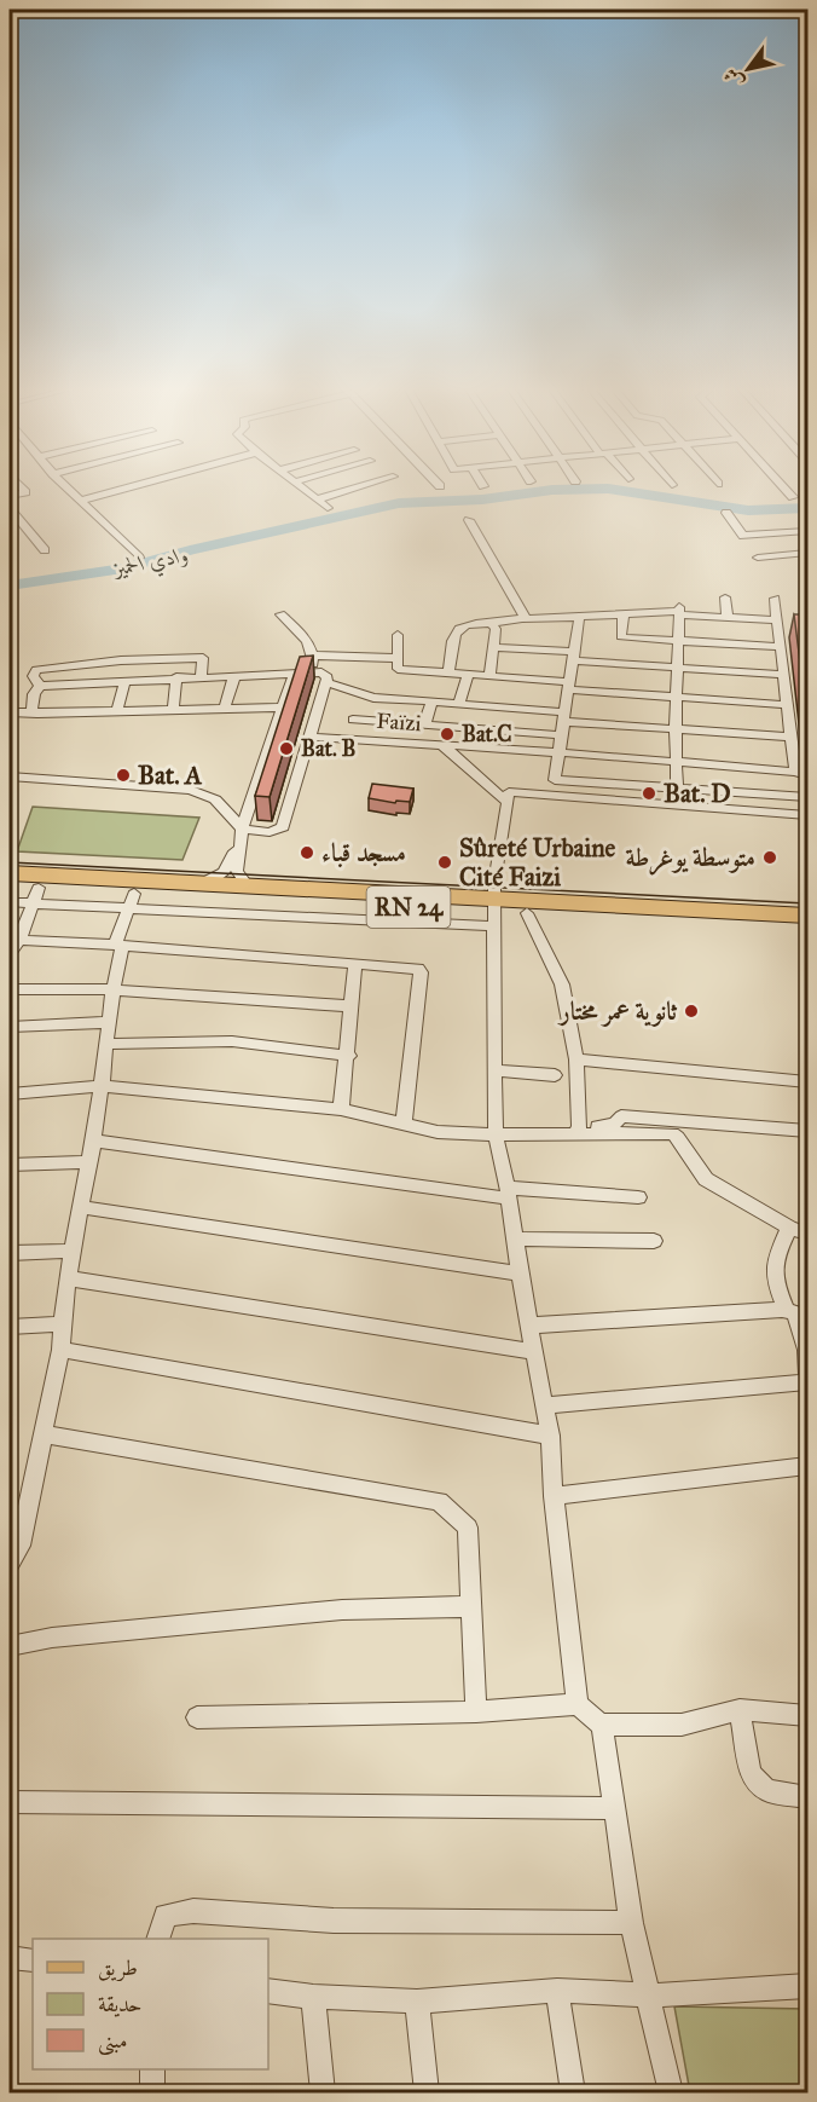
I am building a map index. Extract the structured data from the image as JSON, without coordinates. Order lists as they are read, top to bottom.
{
  "streets": {
    "main road": ["RN 24"],
    "street": ["Faïzi"]
  },
  "water": ["وادي الحميز"],
  "places": [
    "Bat.C",
    "Bat. B",
    "Bat. A",
    "Bat. D",
    "مسجد قباء",
    "متوسطة يوغرطة",
    "Sûreté Urbaine Cité Faizi",
    "ثانوية عمر مختار"
  ],
  "legend": ["طريق", "حديقة", "مبنى"],
  "north": "bottom left"
}
